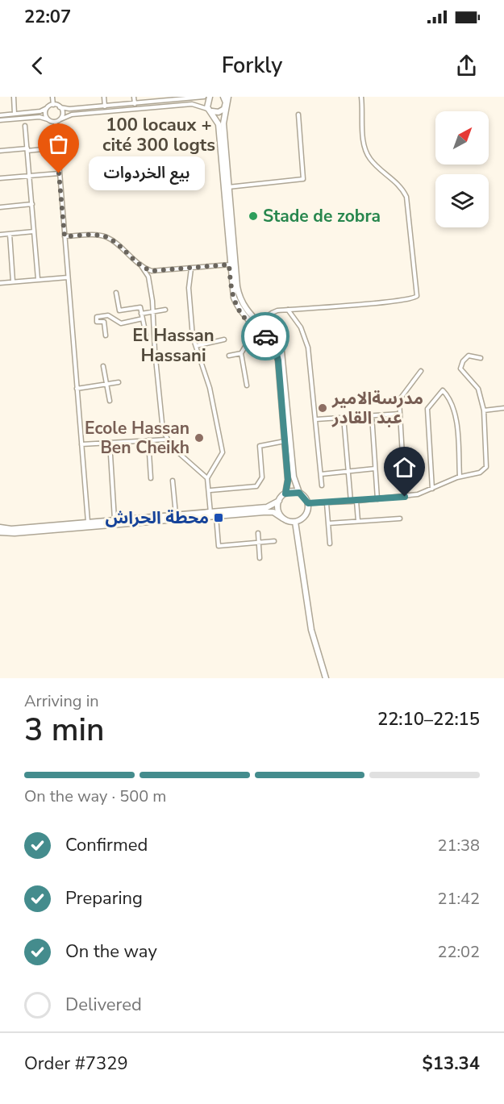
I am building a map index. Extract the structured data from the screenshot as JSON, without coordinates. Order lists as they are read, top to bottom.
{
  "districts": ["100 locaux + cité 300 logts", "El Hassan Hassani"],
  "places": {
    "other": [
      "بيع الخردوات",
      "Stade de zobra",
      "مدرسةالامير عبد القادر",
      "Ecole Hassan Ben Cheikh"
    ],
    "transit": ["محطة الحراش"]
  },
  "north": "top right",
  "page": {
    "status": "22:07",
    "header": "Forkly",
    "bubble": "بيع الخردوات",
    "heading": ["3 min", "Arriving in", "22:10–22:15"],
    "panel": ["Order #7329", "$13.34"],
    "bar": "On the way · 500 m",
    "list": [
      ["Confirmed", "21:38"],
      ["Preparing", "21:42"],
      ["On the way", "22:02"],
      "Delivered"
    ]
  }
}
